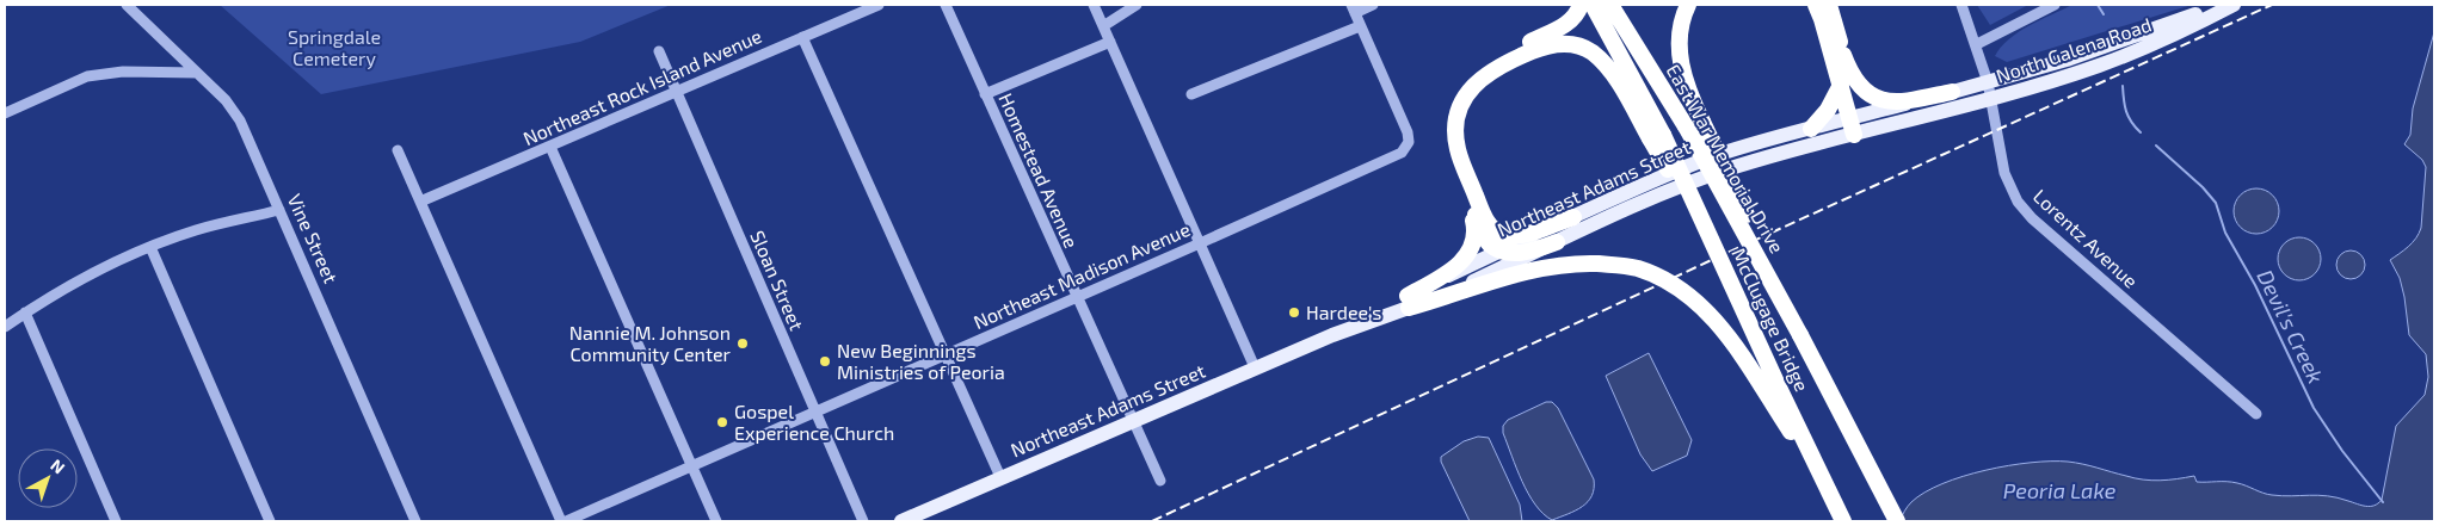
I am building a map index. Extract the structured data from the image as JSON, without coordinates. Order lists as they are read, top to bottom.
{
  "streets": {
    "highway": ["East War Memorial Drive", "McClugage Bridge"],
    "main road": ["North Galena Road", "Northeast Adams Street"],
    "street": [
      "Northeast Rock Island Avenue",
      "Homestead Avenue",
      "Vine Street",
      "Lorentz Avenue",
      "Northeast Madison Avenue",
      "Sloan Street"
    ]
  },
  "crossings": [
    ["North Galena Road", "Northeast Adams Street"],
    ["North Galena Road", "Lorentz Avenue"],
    ["Northeast Rock Island Avenue", "Sloan Street"],
    ["East War Memorial Drive", "McClugage Bridge"],
    ["Homestead Avenue", "Northeast Adams Street"],
    ["Homestead Avenue", "Northeast Madison Avenue"],
    ["Northeast Adams Street", "Lorentz Avenue"],
    ["Northeast Madison Avenue", "Sloan Street"]
  ],
  "water": ["Devil's Creek", "Peoria Lake"],
  "parks": ["Springdale Cemetery"],
  "places": [
    "Hardee's",
    "Nannie M. Johnson Community Center",
    "New Beginnings Ministries of Peoria",
    "Gospel Experience Church"
  ],
  "north": "top right"
}
